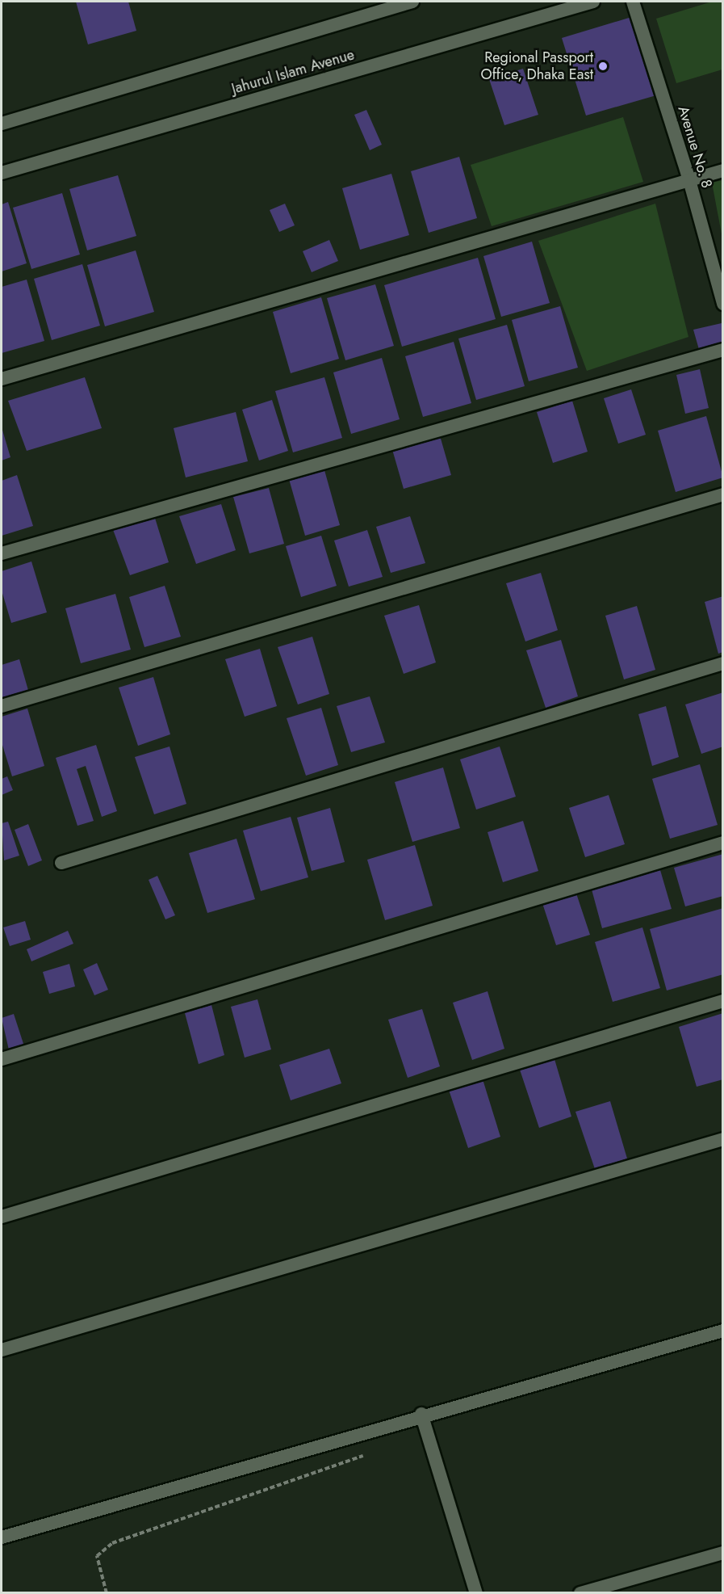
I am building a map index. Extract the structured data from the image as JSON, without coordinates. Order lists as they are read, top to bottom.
{
  "streets": {
    "street": ["Jahurul Islam Avenue", "Avenue No. 8"]
  },
  "places": ["Regional Passport Office, Dhaka East"]
}
